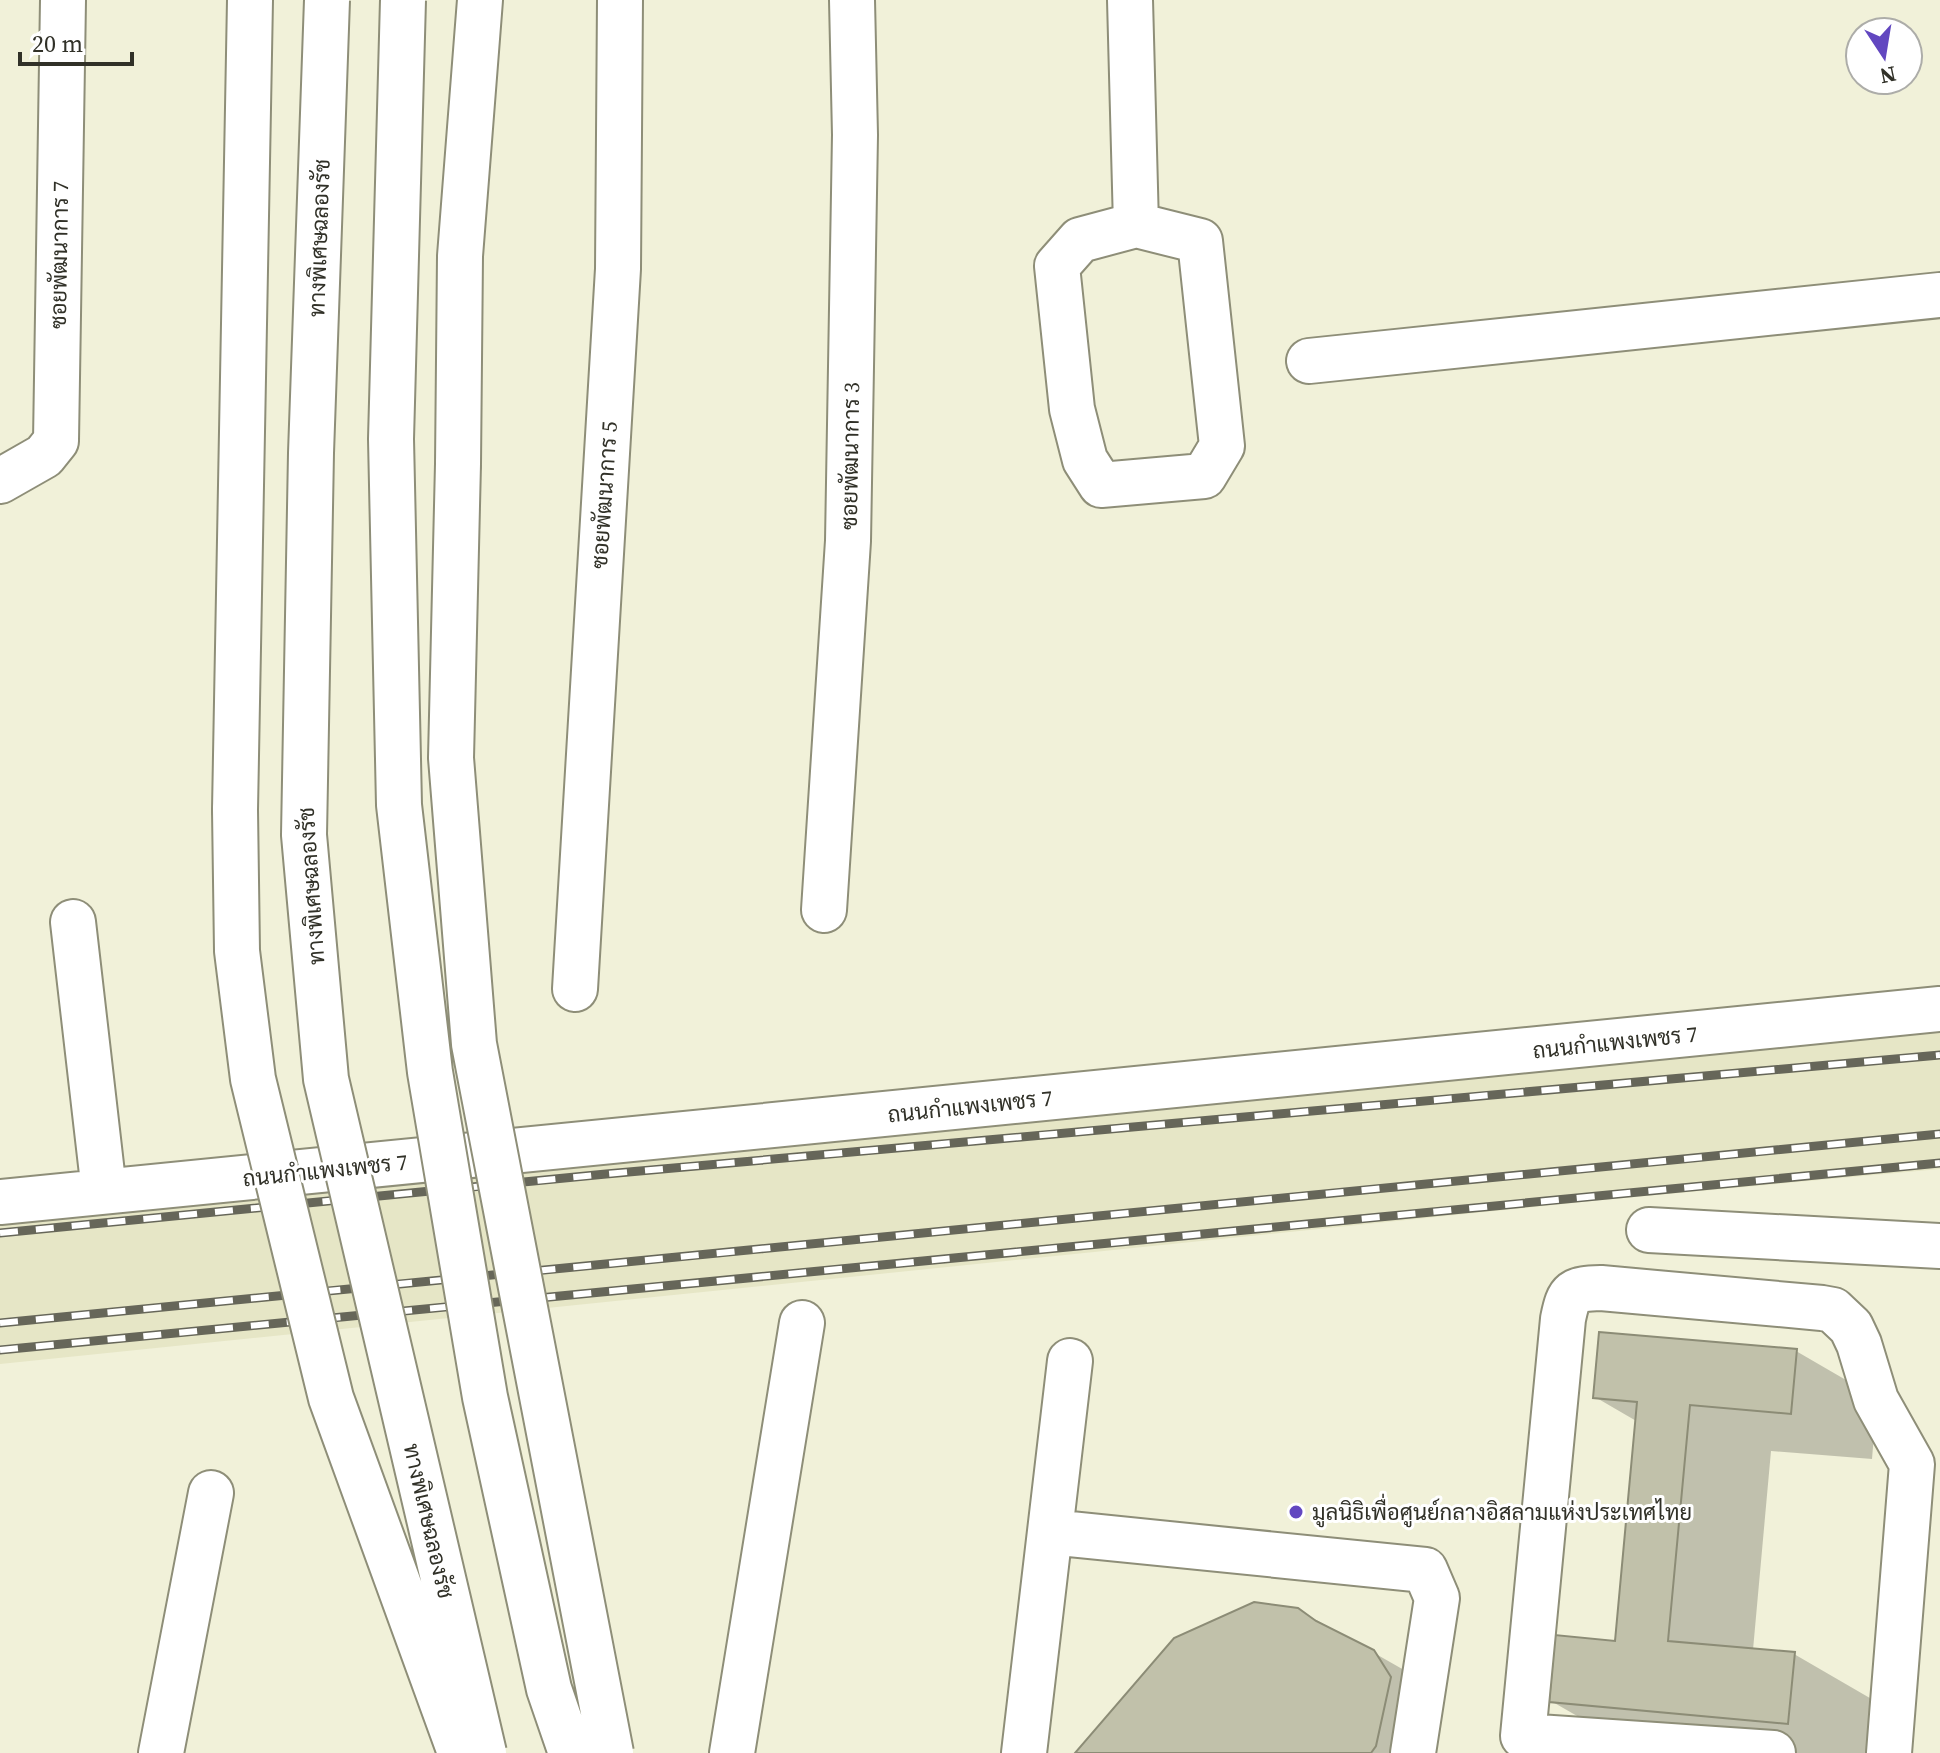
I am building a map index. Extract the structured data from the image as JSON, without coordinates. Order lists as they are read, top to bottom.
{
  "streets": {
    "main road": [
      "ทางพิเศษฉลองรัช",
      "ซอยพัฒนาการ 7",
      "ซอยพัฒนาการ 3",
      "ซอยพัฒนาการ 5",
      "ถนนกำแพงเพชร 7"
    ]
  },
  "places": ["มูลนิธิเพื่อศูนย์กลางอิสลามแห่งประเทศไทย"],
  "scale_bar": "20 m",
  "north": "bottom"
}
